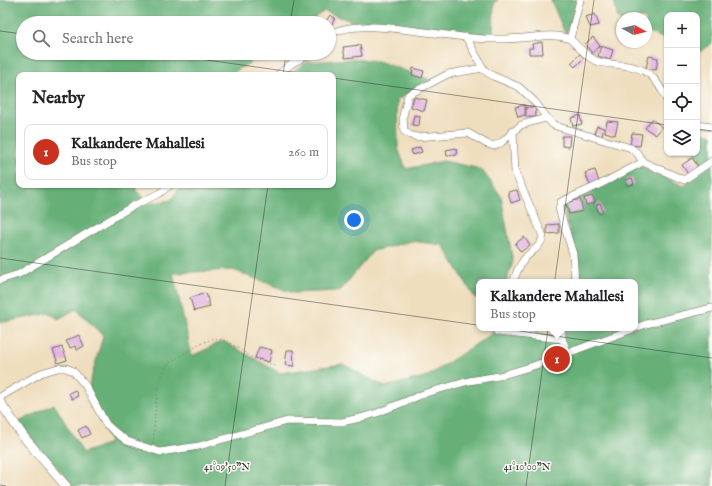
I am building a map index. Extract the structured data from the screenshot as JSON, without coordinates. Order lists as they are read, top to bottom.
{
  "north": "right",
  "page": {
    "map_buttons": ["+", "−"],
    "search": "Search here",
    "heading": "Nearby",
    "list": [
      {
        "mark": "1",
        "name": "Kalkandere Mahallesi",
        "note": "Bus stop",
        "value": "260 m"
      }
    ],
    "popup": ["Kalkandere Mahallesi", "Bus stop"],
    "pins": "1"
  },
  "coordinates": ["41°09'50\"N", "41°10'00\"N"]
}
